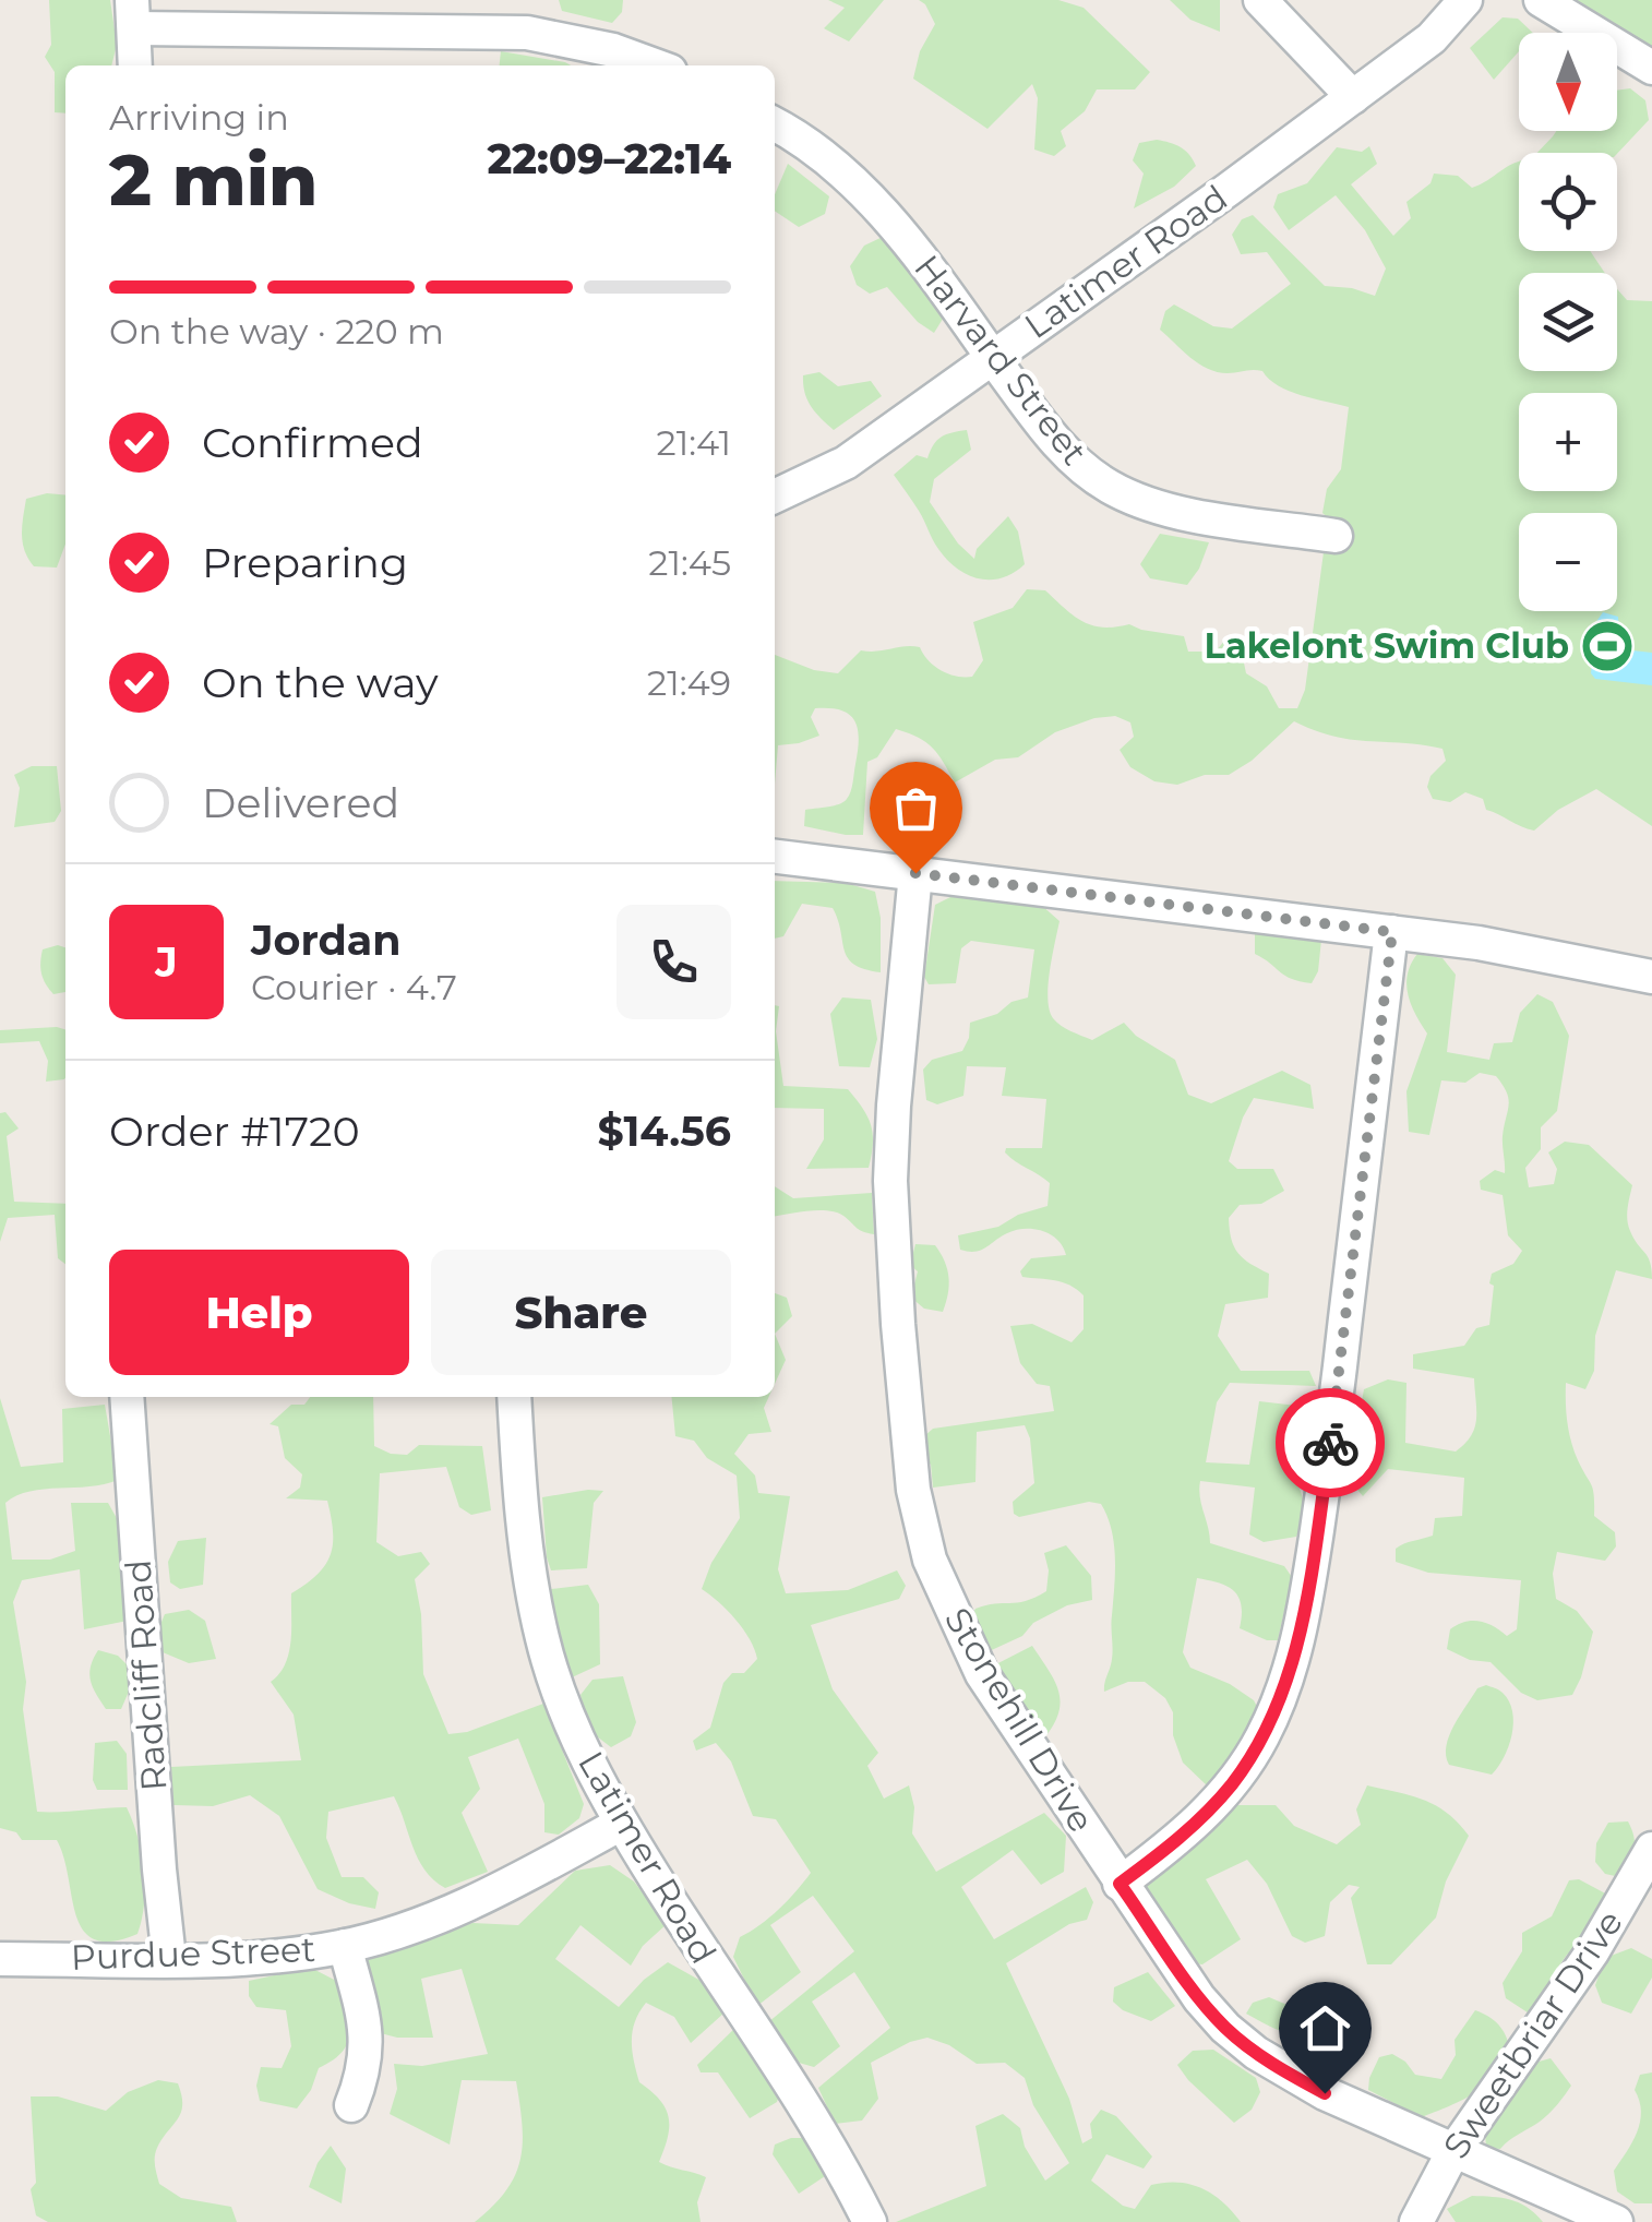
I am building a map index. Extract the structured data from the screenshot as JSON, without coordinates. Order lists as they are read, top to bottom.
{
  "streets": {
    "street": [
      "Latimer Road",
      "Harvard Street",
      "Radcliff Road",
      "Stonehill Drive",
      "Purdue Street",
      "Sweetbriar Drive"
    ]
  },
  "crossings": [
    ["Latimer Road", "Harvard Street"],
    ["Latimer Road", "Purdue Street"],
    ["Radcliff Road", "Purdue Street"],
    ["Stonehill Drive", "Sweetbriar Drive"]
  ],
  "places": {
    "sports": ["Lakelont Swim Club"]
  },
  "north": "bottom",
  "page": {
    "map_buttons": ["+", "−"],
    "heading": ["2 min", "Arriving in", "22:09–22:14"],
    "panel": [
      "Jordan",
      "Courier · 4.7",
      "Order #1720",
      "$14.56"
    ],
    "bar": "On the way · 220 m",
    "list": [
      ["Confirmed", "21:41"],
      ["Preparing", "21:45"],
      ["On the way", "21:49"],
      "Delivered"
    ],
    "round": "J",
    "buttons": ["Help", "Share"]
  }
}
